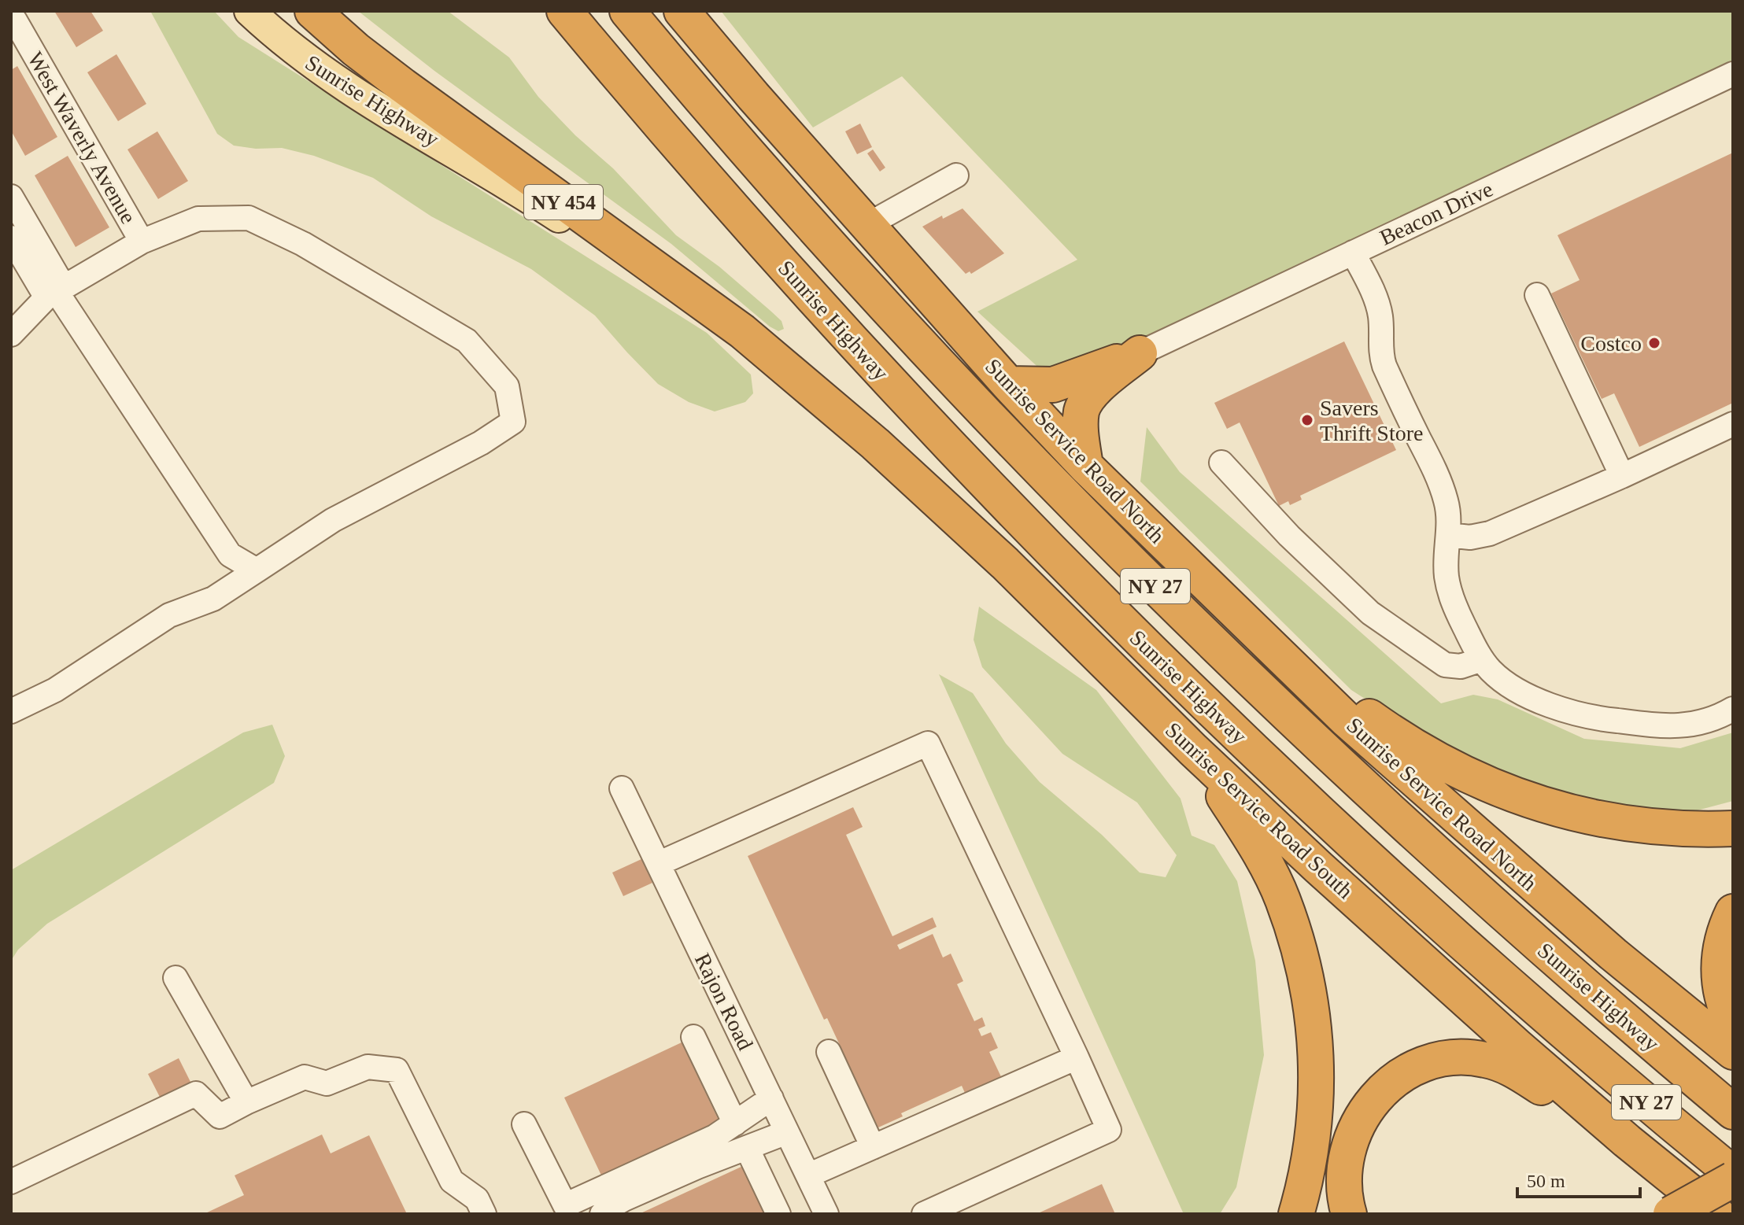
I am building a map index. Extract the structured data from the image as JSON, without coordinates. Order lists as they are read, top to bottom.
{
  "streets": {
    "highway": [
      "Sunrise Highway",
      "NY 454",
      "Sunrise Service Road North",
      "NY 27",
      "Sunrise Service Road South"
    ],
    "street": ["West Waverly Avenue", "Beacon Drive", "Rajon Road"]
  },
  "crossings": [
    ["Sunrise Highway", "NY 454"],
    ["Sunrise Highway", "Sunrise Service Road South"],
    ["NY 454", "Sunrise Service Road South"]
  ],
  "places": ["Costco", "Savers Thrift Store"],
  "scale_bar": "50 m"
}
